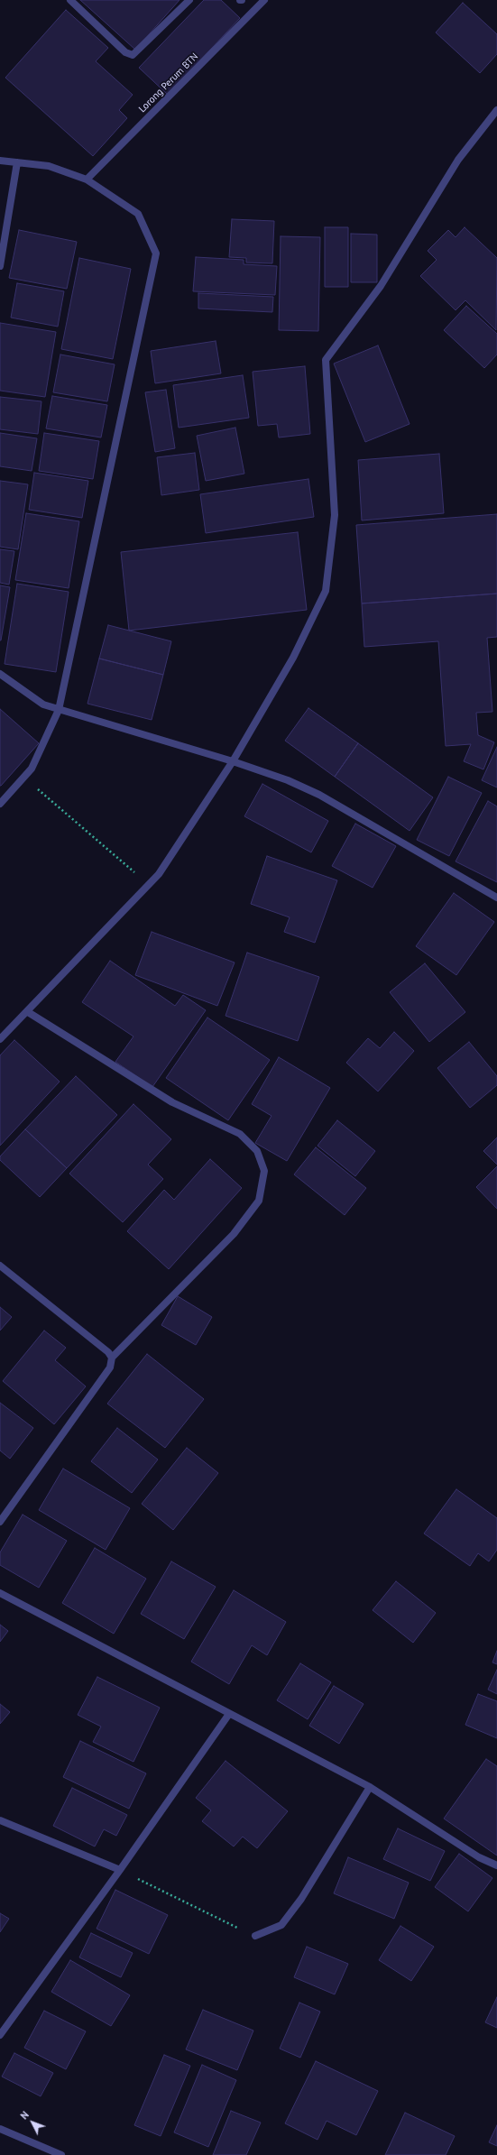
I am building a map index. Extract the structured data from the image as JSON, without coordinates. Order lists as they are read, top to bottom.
{
  "streets": {
    "street": ["Lorong Perum BTN"]
  },
  "north": "top left"
}
